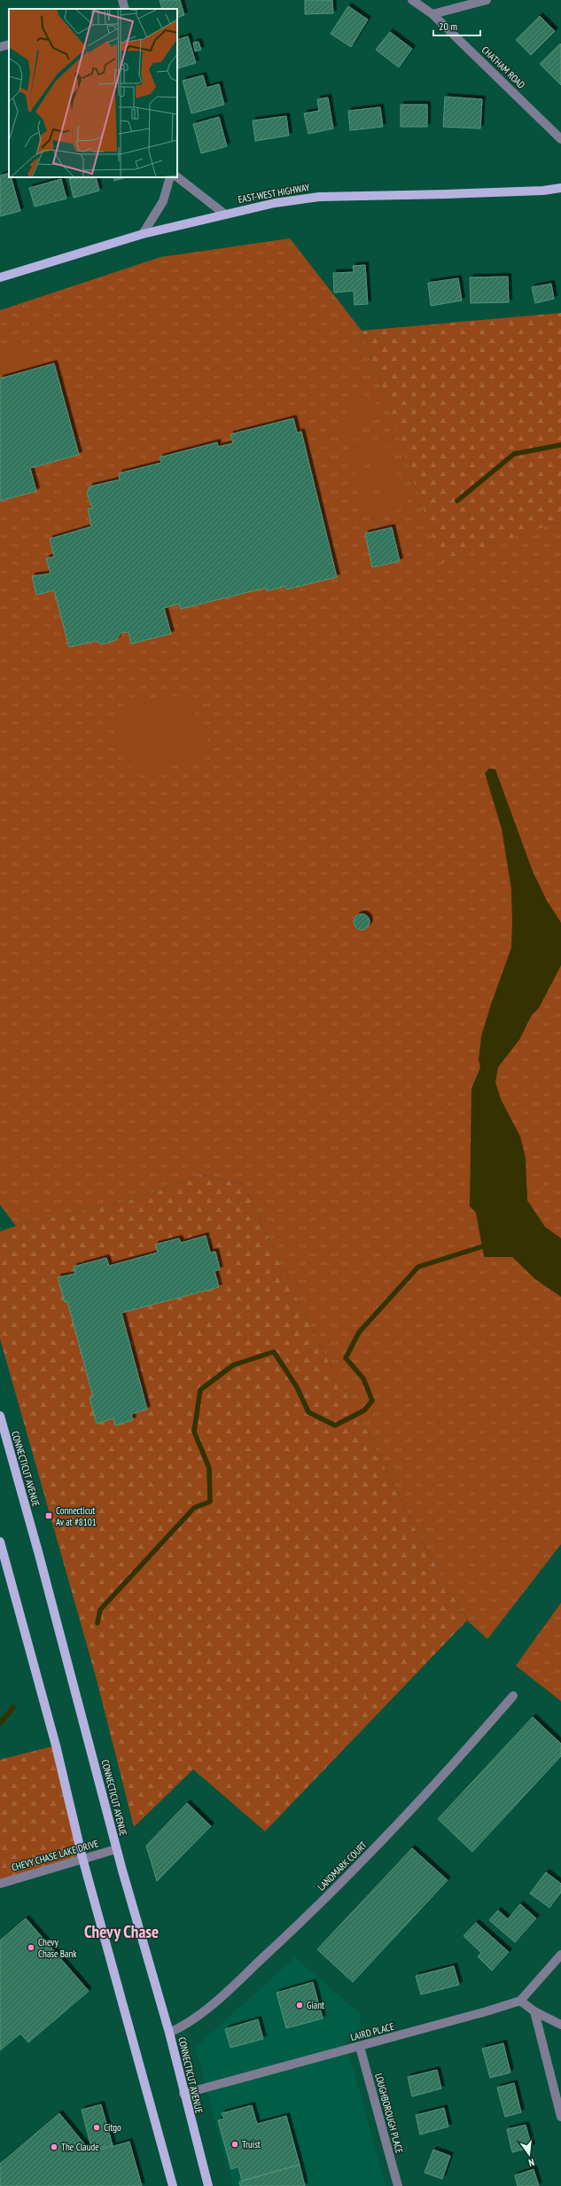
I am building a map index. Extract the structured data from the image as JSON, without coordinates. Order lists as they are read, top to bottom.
{
  "streets": {
    "main road": ["EAST-WEST HIGHWAY", "CONNECTICUT AVENUE"],
    "street": [
      "CHATHAM ROAD",
      "CHEVY CHASE LAKE DRIVE",
      "LANDMARK COURT",
      "LAIRD PLACE",
      "LOUGHBOROUGH PLACE"
    ]
  },
  "crossings": [
    ["CONNECTICUT AVENUE", "CHEVY CHASE LAKE DRIVE"],
    ["CONNECTICUT AVENUE", "LANDMARK COURT"],
    ["CONNECTICUT AVENUE", "LAIRD PLACE"],
    ["LAIRD PLACE", "LOUGHBOROUGH PLACE"]
  ],
  "districts": ["Chevy Chase"],
  "places": {
    "transit": ["Connecticut Av at #8101"],
    "other": [
      "Chevy Chase Bank",
      "Giant",
      "Citgo",
      "Truist",
      "The Claude"
    ]
  },
  "scale_bar": "20 m",
  "north": "bottom"
}
